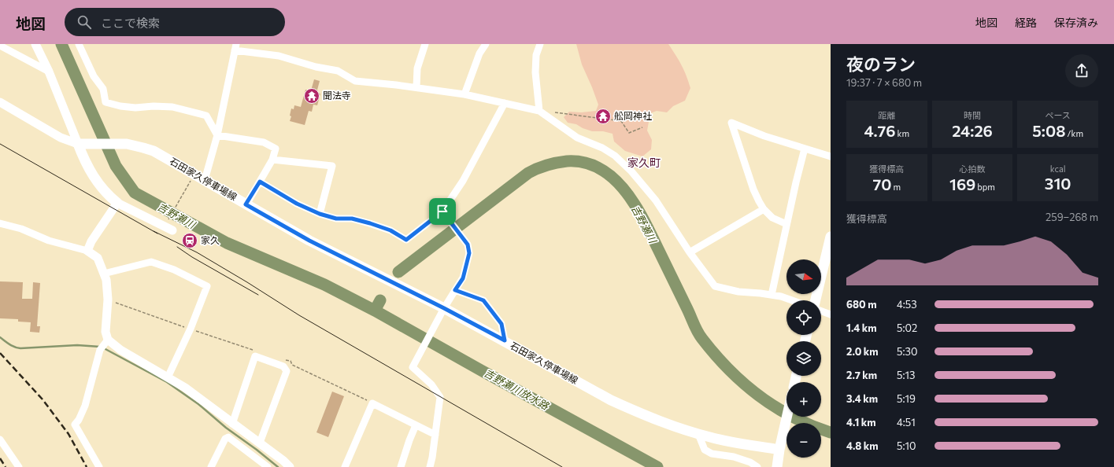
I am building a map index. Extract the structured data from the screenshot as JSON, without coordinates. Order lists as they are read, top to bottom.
{
  "streets": {
    "main road": ["石田家久停車場線"]
  },
  "districts": ["家久町"],
  "water": ["吉野瀬川", "吉野瀬川放水路"],
  "places": {
    "temple": ["聞法寺", "舩岡神社"],
    "station": ["家久"]
  },
  "north": "right",
  "page": {
    "header": "地図",
    "search": "ここで検索",
    "nav": ["地図", "経路", "保存済み"],
    "heading": ["夜のラン", "19:37 · 7 × 680 m"],
    "stats": [
      ["距離", "4.76 km"],
      ["時間", "24:26"],
      ["ペース", "5:08 /km"],
      ["獲得標高", "70 m"],
      ["心拍数", "169 bpm"],
      ["kcal", "310"]
    ],
    "chart": ["獲得標高", "259–268 m"],
    "map_buttons": ["+", "−"],
    "list": [
      {
        "name": "680 m",
        "note": "4:53"
      },
      {
        "name": "1.4 km",
        "note": "5:02"
      },
      {
        "name": "2.0 km",
        "note": "5:30"
      },
      {
        "name": "2.7 km",
        "note": "5:13"
      },
      {
        "name": "3.4 km",
        "note": "5:19"
      },
      {
        "name": "4.1 km",
        "note": "4:51"
      },
      {
        "name": "4.8 km",
        "note": "5:10"
      }
    ]
  }
}
